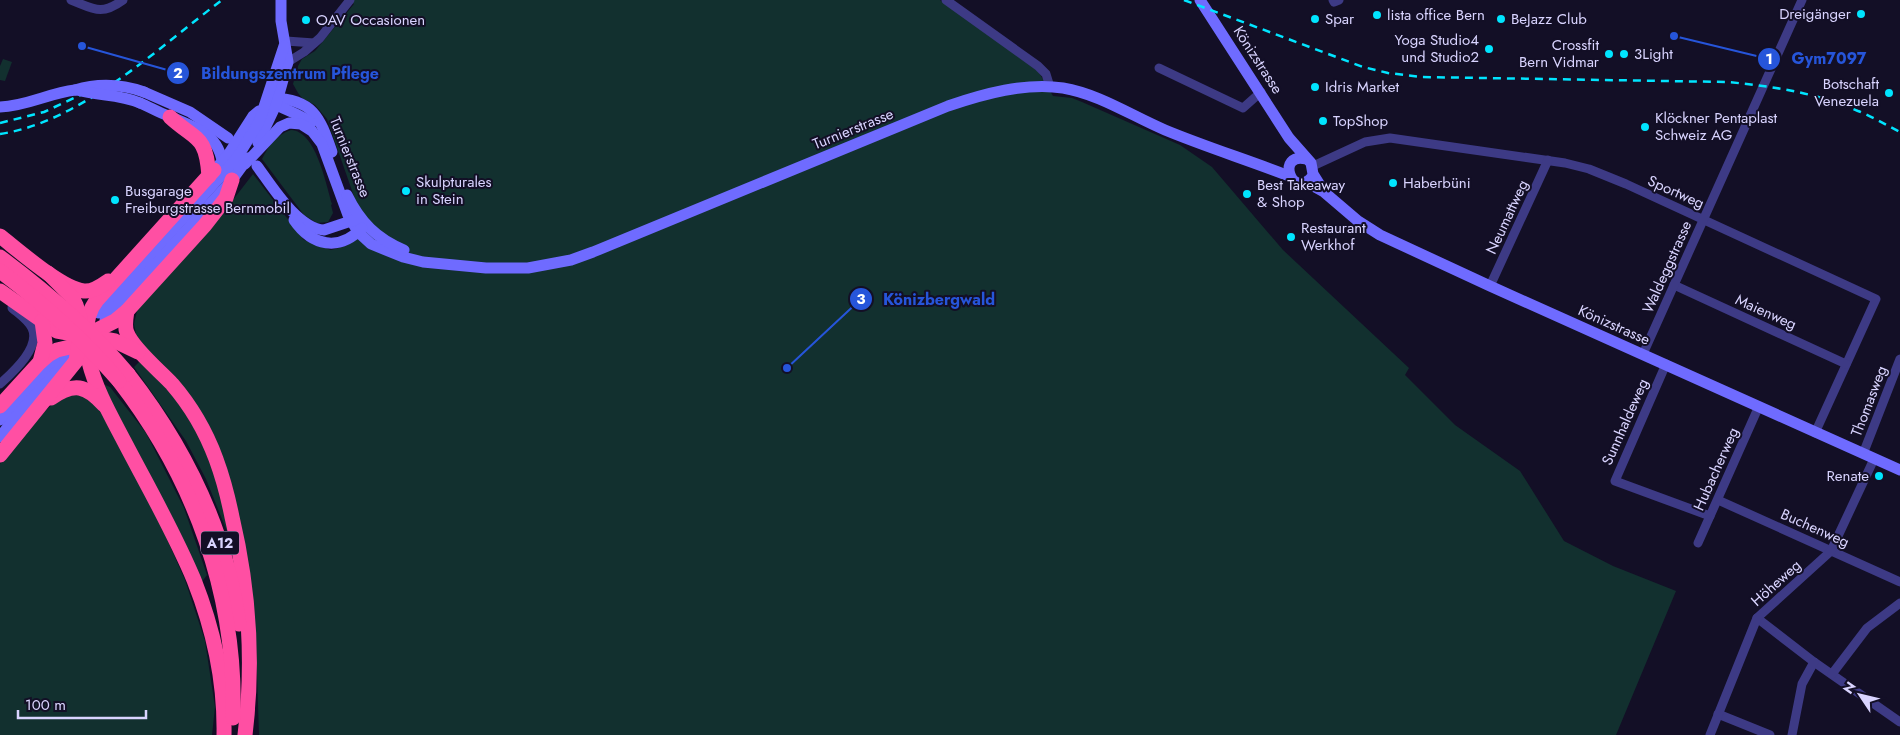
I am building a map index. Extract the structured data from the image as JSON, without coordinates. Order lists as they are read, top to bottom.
{
  "streets": {
    "highway": ["A12"],
    "main road": ["Könizstrasse", "Turnierstrasse"],
    "street": [
      "Sportweg",
      "Neumattweg",
      "Waldeggstrasse",
      "Maienweg",
      "Thomasweg",
      "Sunnhaldeweg",
      "Hubacherweg",
      "Buchenweg",
      "Höheweg"
    ]
  },
  "crossings": [
    ["Könizstrasse", "Turnierstrasse"],
    ["Könizstrasse", "Sportweg"],
    ["Könizstrasse", "Neumattweg"],
    ["Könizstrasse", "Waldeggstrasse"],
    ["Könizstrasse", "Thomasweg"],
    ["Könizstrasse", "Sunnhaldeweg"],
    ["Könizstrasse", "Hubacherweg"],
    ["Könizstrasse", "Höheweg"],
    ["Sportweg", "Neumattweg"],
    ["Sportweg", "Waldeggstrasse"],
    ["Sportweg", "Maienweg"],
    ["Waldeggstrasse", "Maienweg"],
    ["Thomasweg", "Höheweg"],
    ["Sunnhaldeweg", "Hubacherweg"],
    ["Hubacherweg", "Buchenweg"],
    ["Buchenweg", "Höheweg"]
  ],
  "places": [
    "Dreigänger",
    "lista office Bern",
    "Spar",
    "BeJazz Club",
    "OAV Occasionen",
    "Gym7097",
    "Bildungszentrum Pflege",
    "Yoga Studio4 und Studio2",
    "Crossfit Bern Vidmar",
    "3Light",
    "Idris Market",
    "Botschaft Venezuela",
    "TopShop",
    "Klöckner Pentaplast Schweiz AG",
    "Haberbüni",
    "Skulpturales in Stein",
    "Best Takeaway & Shop",
    "Busgarage Freiburgstrasse Bernmobil",
    "Restaurant Werkhof",
    "Könizbergwald",
    "Renate"
  ],
  "scale_bar": "100 m",
  "north": "top left"
}
